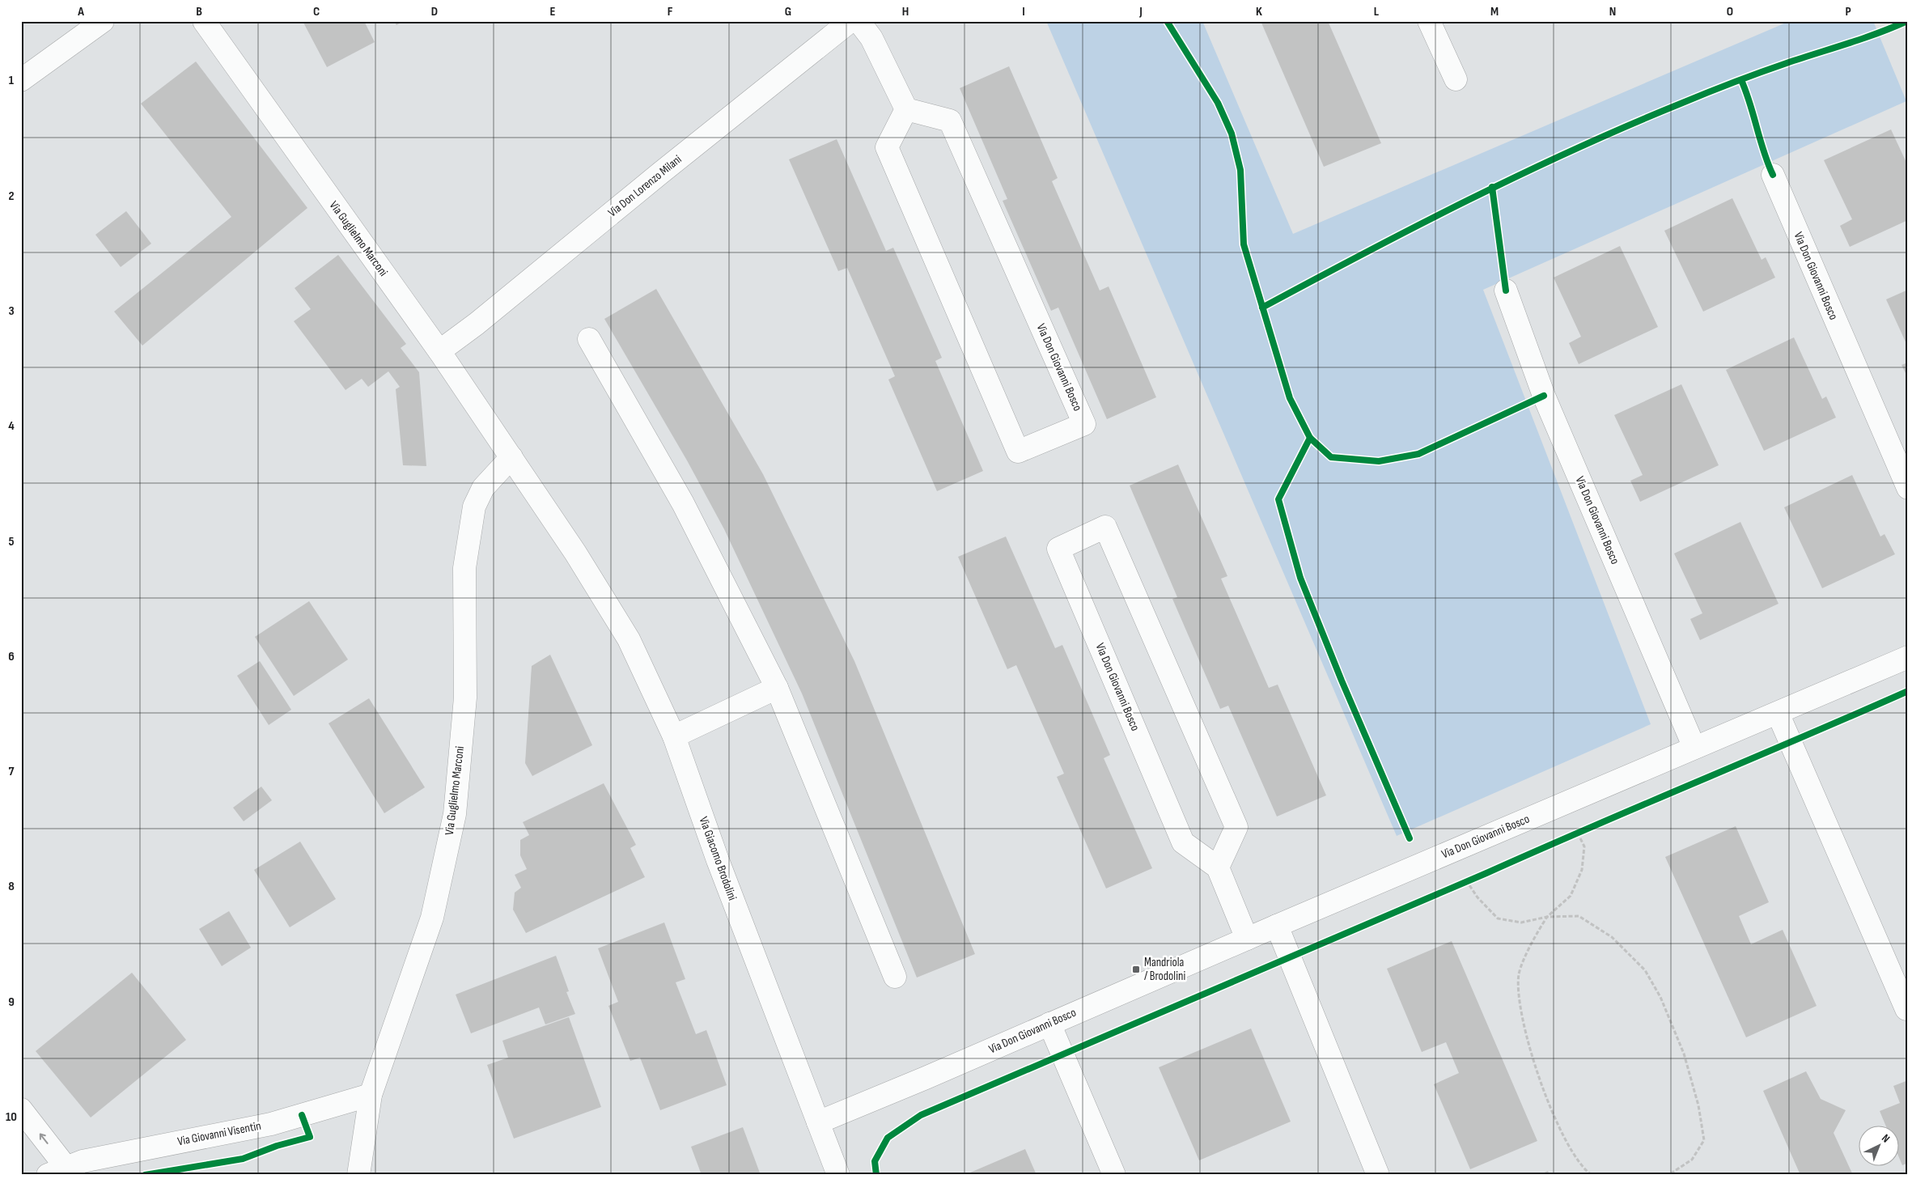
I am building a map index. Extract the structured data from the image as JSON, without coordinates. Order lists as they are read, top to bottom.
{
  "streets": {
    "street": [
      "Via Don Lorenzo Milani",
      "Via Guglielmo Marconi",
      "Via Don Giovanni Bosco",
      "Via Giacomo Brodolini",
      "Via Giovanni Visentin"
    ]
  },
  "crossings": [
    ["Via Don Lorenzo Milani", "Via Guglielmo Marconi"],
    ["Via Guglielmo Marconi", "Via Giacomo Brodolini"],
    ["Via Guglielmo Marconi", "Via Giovanni Visentin"],
    ["Via Don Giovanni Bosco", "Via Giacomo Brodolini"]
  ],
  "places": {
    "transit": ["Mandriola / Brodolini"]
  },
  "north": "top right",
  "grid": {
    "columns": [
      "A",
      "B",
      "C",
      "D",
      "E",
      "F",
      "G",
      "H",
      "I",
      "J",
      "K",
      "L",
      "M",
      "N",
      "O",
      "P"
    ],
    "rows": [
      "1",
      "2",
      "3",
      "4",
      "5",
      "6",
      "7",
      "8",
      "9",
      "10"
    ]
  }
}
